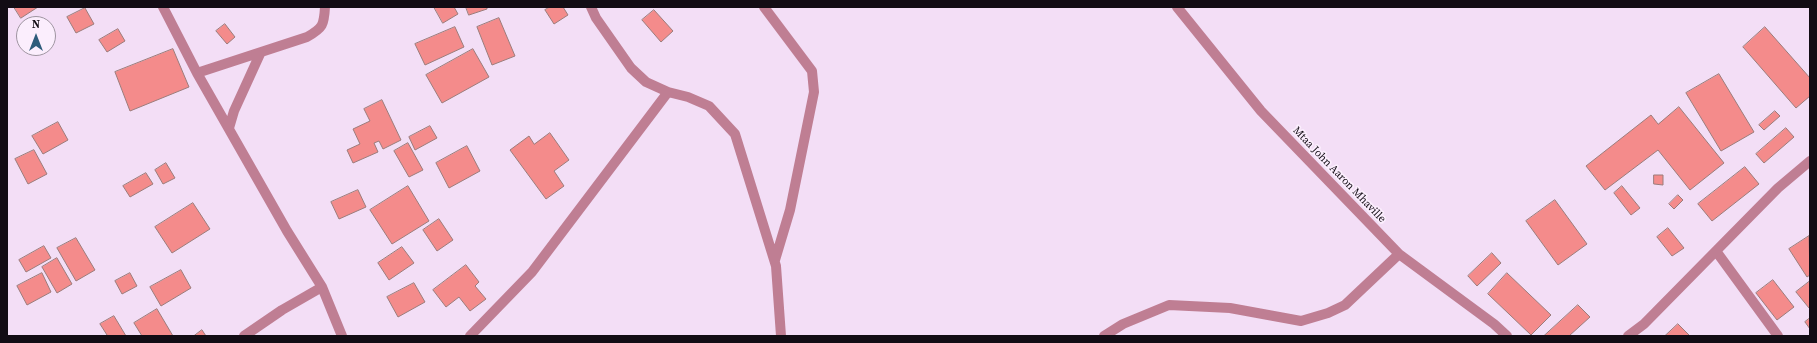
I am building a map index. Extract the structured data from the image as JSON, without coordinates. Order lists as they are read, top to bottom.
{
  "streets": {
    "street": ["Mtaa John Aaron Mhaville"]
  },
  "north": "top"
}
